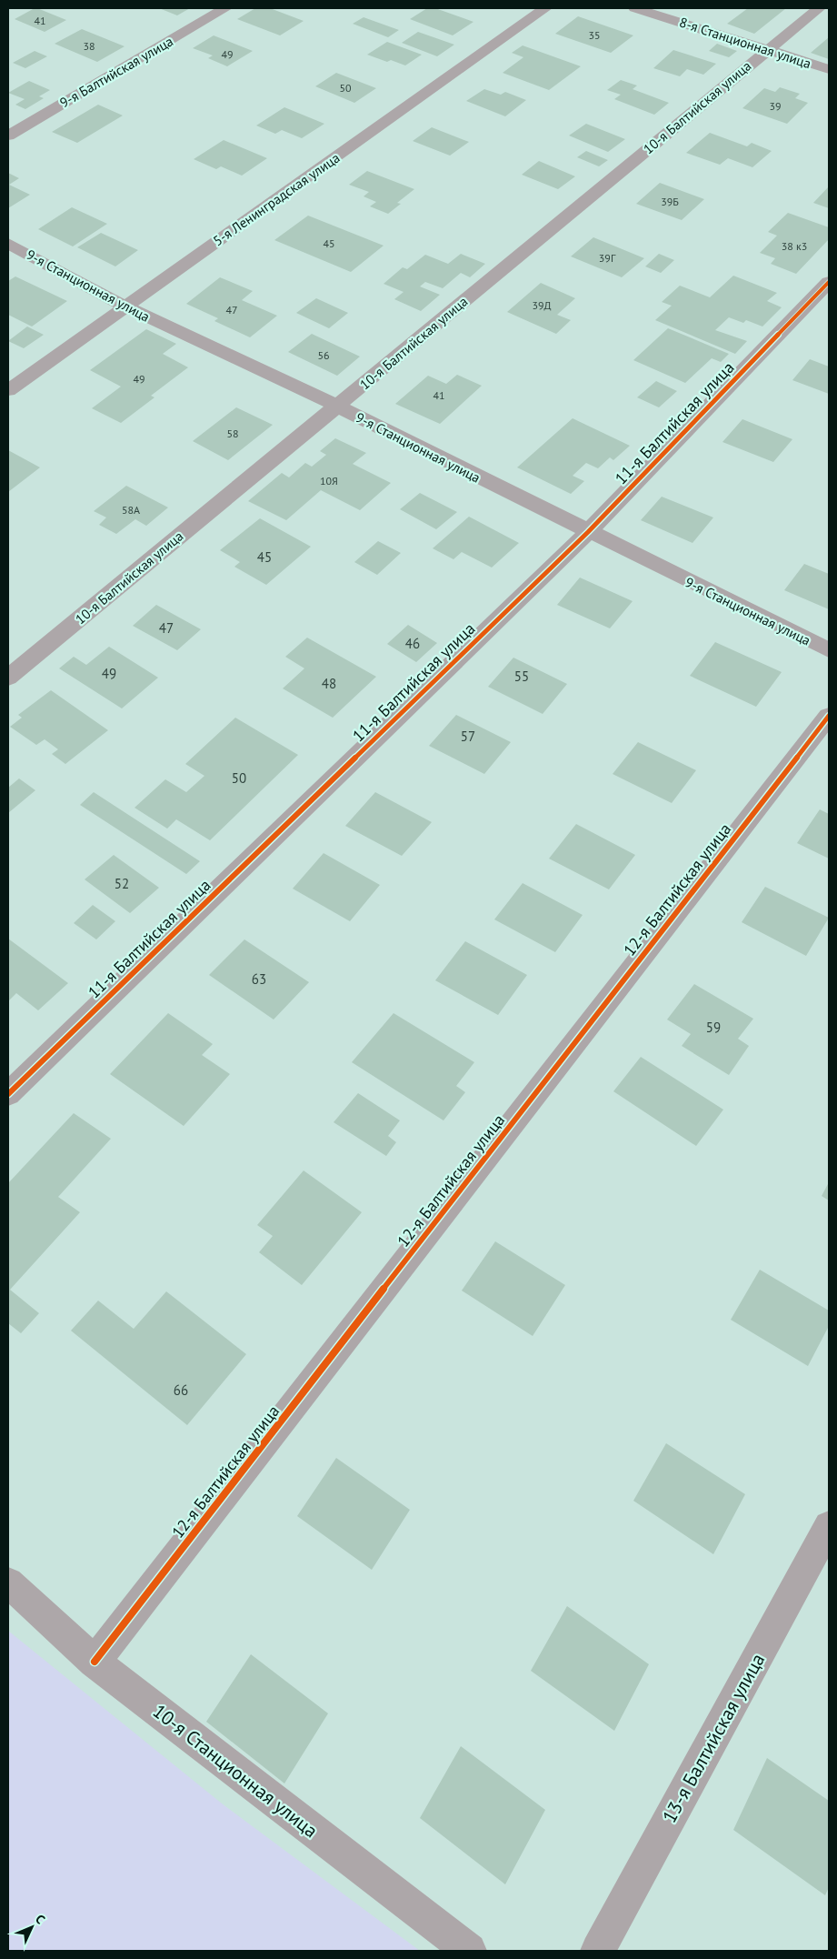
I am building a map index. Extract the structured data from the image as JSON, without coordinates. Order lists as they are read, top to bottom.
{
  "streets": {
    "street": [
      "8-я Станционная улица",
      "9-я Балтийская улица",
      "10-я Балтийская улица",
      "5-я Ленинградская улица",
      "9-я Станционная улица",
      "11-я Балтийская улица",
      "12-я Балтийская улица",
      "13-я Балтийская улица",
      "10-я Станционная улица"
    ]
  },
  "crossings": [
    ["8-я Станционная улица", "10-я Балтийская улица"],
    ["10-я Балтийская улица", "9-я Станционная улица"],
    ["5-я Ленинградская улица", "9-я Станционная улица"],
    ["9-я Станционная улица", "11-я Балтийская улица"],
    ["12-я Балтийская улица", "10-я Станционная улица"]
  ],
  "house_numbers": [
    "41",
    "35",
    "38",
    "49",
    "50",
    "39",
    "39Б",
    "45",
    "38 к3",
    "39Г",
    "39Д",
    "47",
    "56",
    "49",
    "41",
    "58",
    "10Я",
    "58А",
    "45",
    "47",
    "46",
    "49",
    "55",
    "48",
    "57",
    "50",
    "52",
    "63",
    "59",
    "66"
  ],
  "north": "top right"
}
